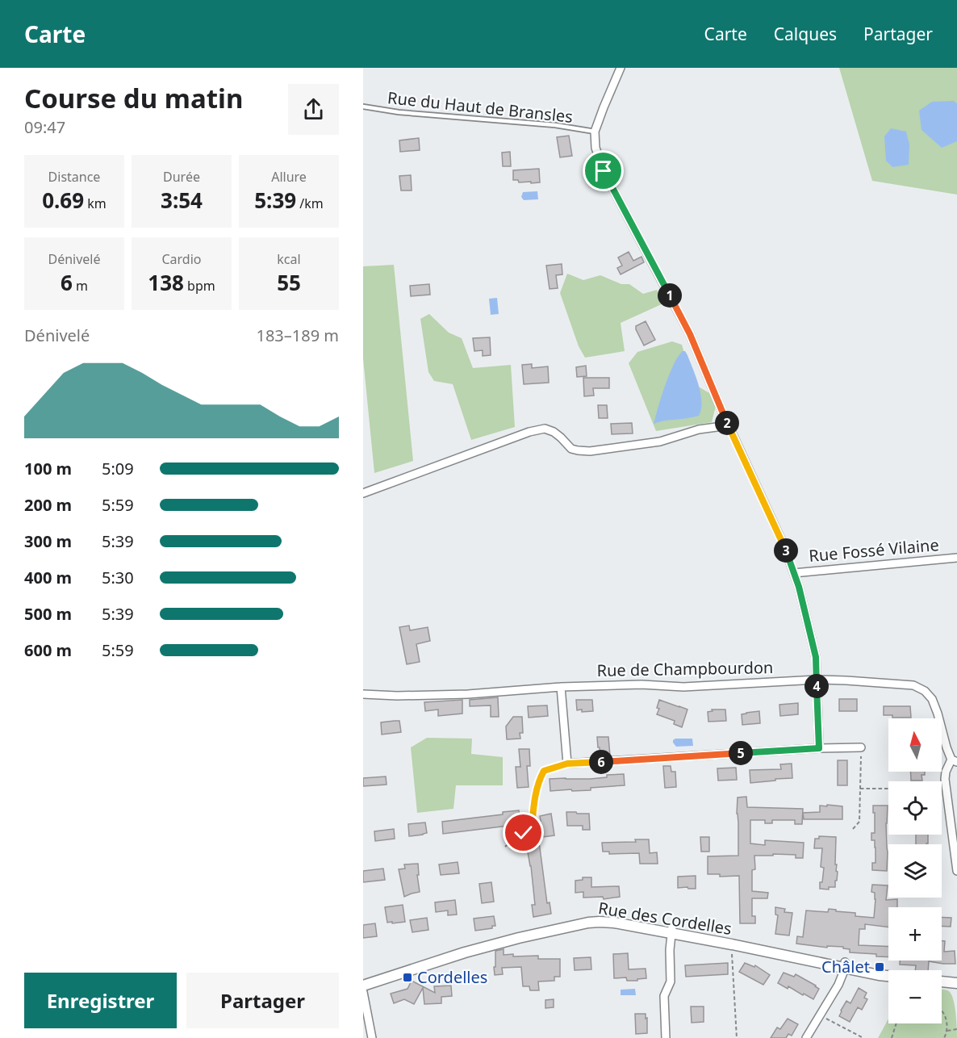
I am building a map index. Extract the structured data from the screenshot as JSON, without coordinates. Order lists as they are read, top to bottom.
{
  "streets": {
    "street": ["Rue Fossé Vilaine", "Rue de Champbourdon", "Rue des Cordelles"],
    "lane": ["Rue du Haut de Bransles"]
  },
  "places": {
    "transit": ["Châlet", "Cordelles"]
  },
  "north": "top",
  "page": {
    "header": "Carte",
    "nav": ["Carte", "Calques", "Partager"],
    "heading": ["Course du matin", "09:47"],
    "stats": [
      ["Distance", "0.69 km"],
      ["Durée", "3:54"],
      ["Allure", "5:39 /km"],
      ["Dénivelé", "6 m"],
      ["Cardio", "138 bpm"],
      ["kcal", "55"]
    ],
    "pins": [
      "1",
      "2",
      "3",
      "4",
      "5",
      "6"
    ],
    "chart": ["Dénivelé", "183–189 m"],
    "list": [
      {
        "name": "100 m",
        "note": "5:09"
      },
      {
        "name": "200 m",
        "note": "5:59"
      },
      {
        "name": "300 m",
        "note": "5:39"
      },
      {
        "name": "400 m",
        "note": "5:30"
      },
      {
        "name": "500 m",
        "note": "5:39"
      },
      {
        "name": "600 m",
        "note": "5:59"
      }
    ],
    "map_buttons": ["+", "−"],
    "buttons": ["Enregistrer", "Partager"]
  }
}
